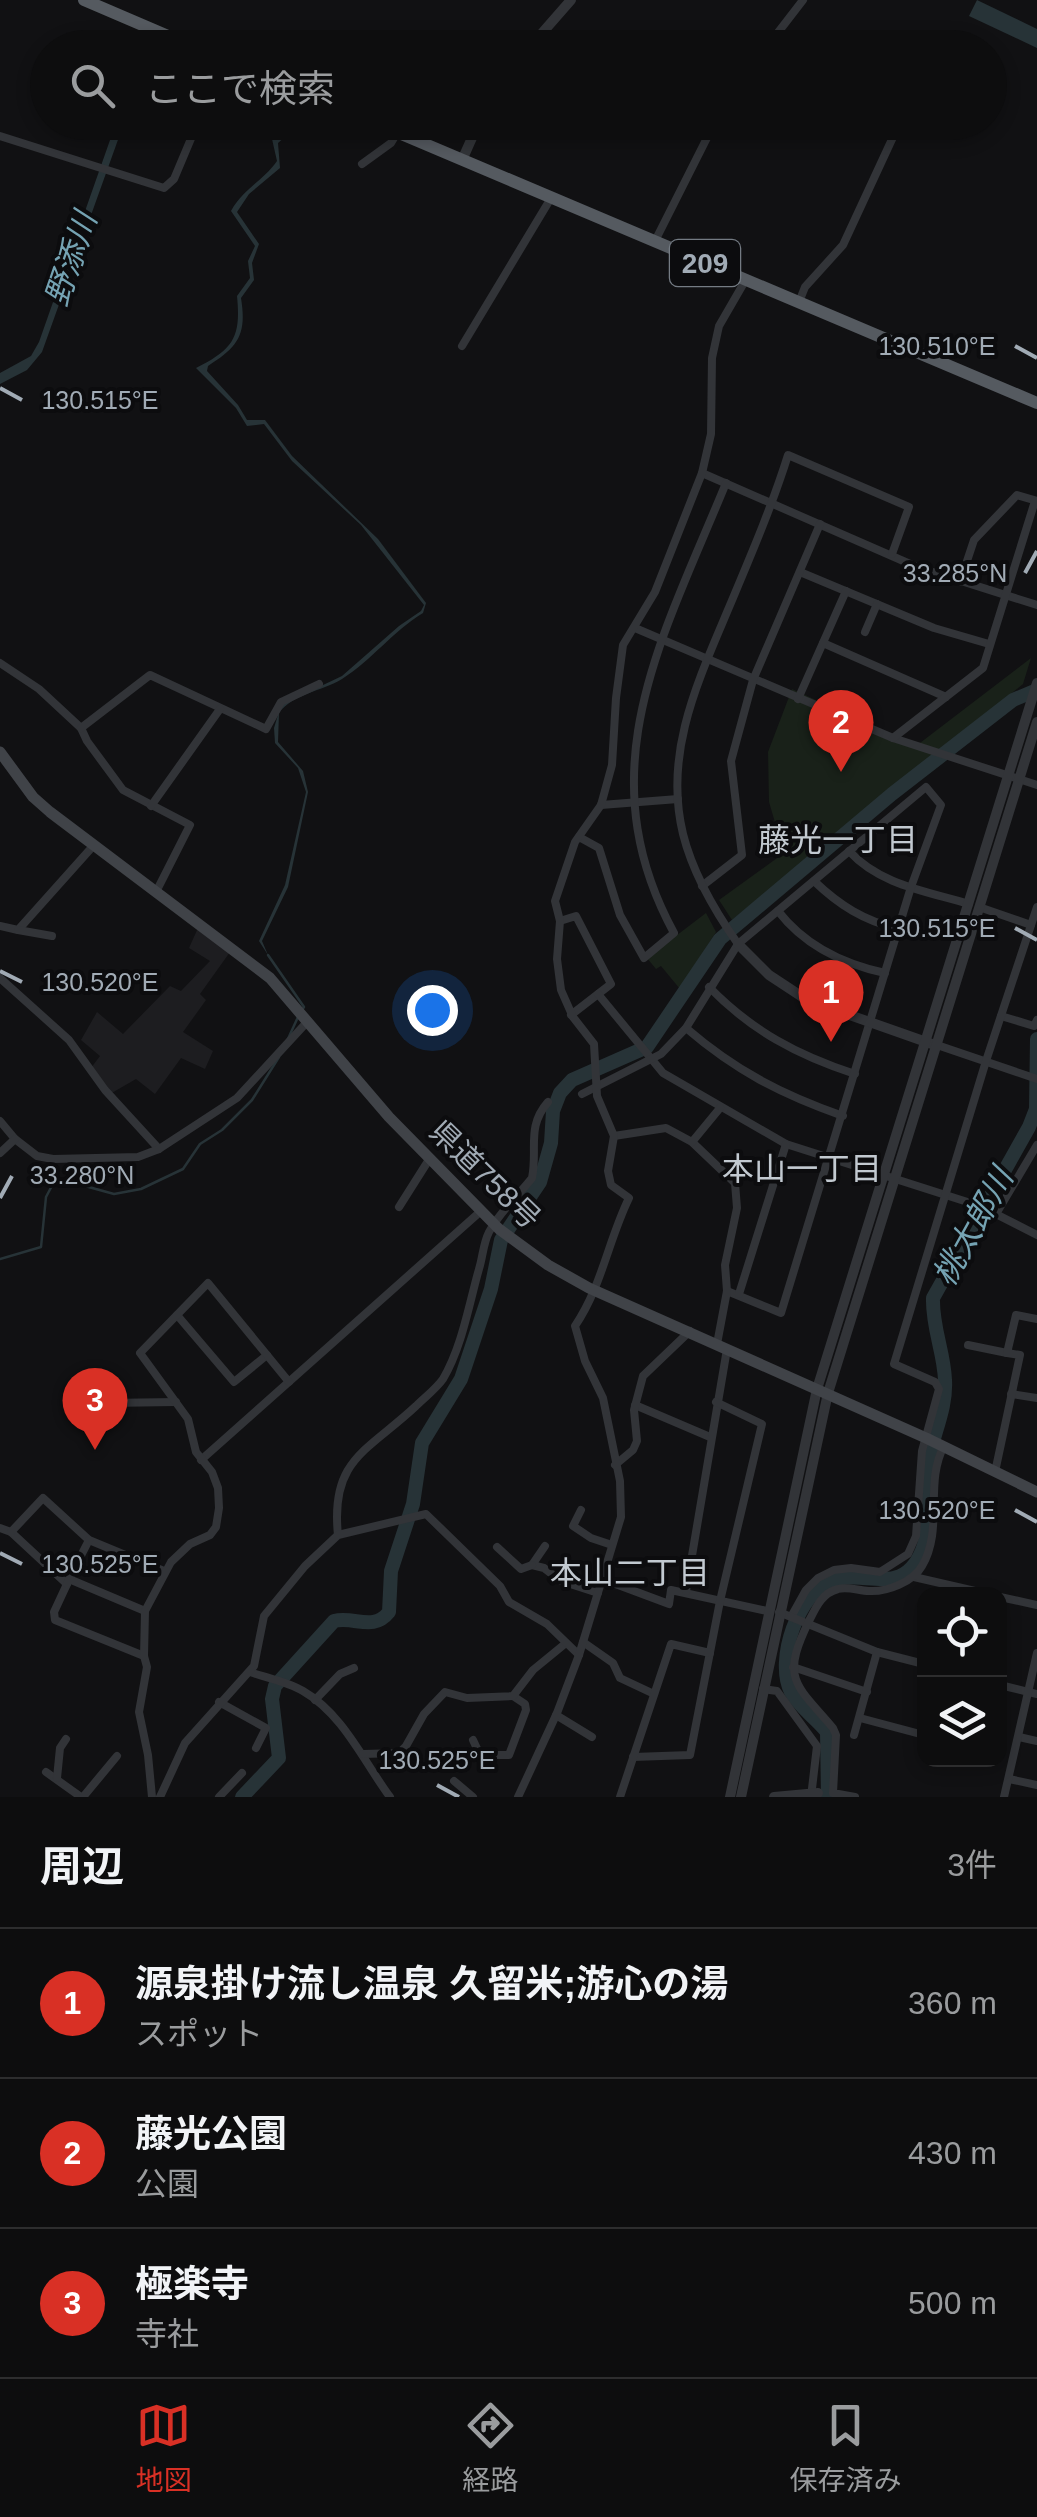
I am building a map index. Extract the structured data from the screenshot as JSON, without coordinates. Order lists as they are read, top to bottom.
{
  "streets": {
    "highway": ["209"],
    "main road": ["県道758号"]
  },
  "districts": ["藤光一丁目", "本山一丁目", "本山二丁目"],
  "water": ["野添川", "桃太郎川"],
  "page": {
    "search": "ここで検索",
    "pins": ["2", "1", "3"],
    "heading": ["周辺", "3件"],
    "list": [
      {
        "mark": "1",
        "name": "源泉掛け流し温泉 久留米;游心の湯",
        "note": "スポット",
        "value": "360 m"
      },
      {
        "mark": "2",
        "name": "藤光公園",
        "note": "公園",
        "value": "430 m"
      },
      {
        "mark": "3",
        "name": "極楽寺",
        "note": "寺社",
        "value": "500 m"
      }
    ],
    "nav": ["地図", "経路", "保存済み"]
  },
  "coordinates": [
    "130.510°E",
    "130.515°E",
    "33.285°N",
    "130.520°E",
    "33.280°N",
    "130.525°E"
  ]
}
